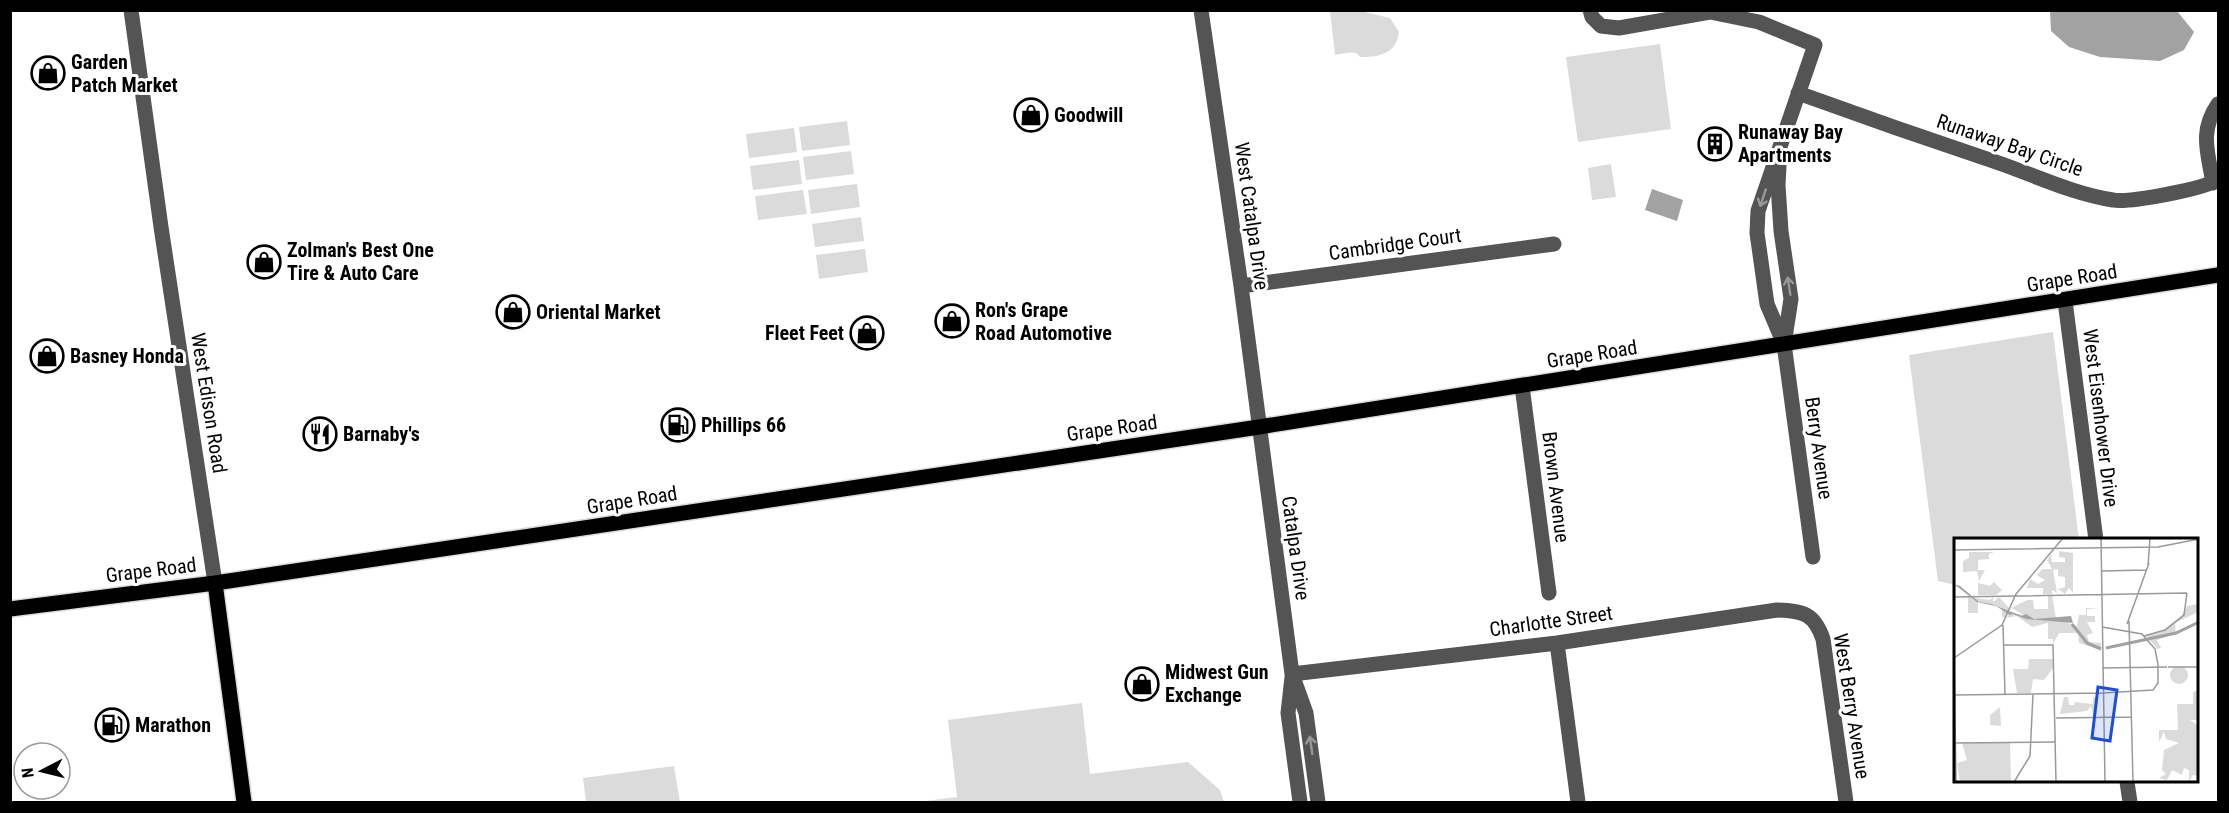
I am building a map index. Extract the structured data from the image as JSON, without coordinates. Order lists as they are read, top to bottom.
{
  "streets": {
    "main road": ["Grape Road", "West Edison Road"],
    "street": [
      "Runaway Bay Circle",
      "West Catalpa Drive",
      "Cambridge Court",
      "West Eisenhower Drive",
      "Berry Avenue",
      "Brown Avenue",
      "Catalpa Drive",
      "Charlotte Street",
      "West Berry Avenue"
    ]
  },
  "crossings": [
    ["West Catalpa Drive", "Cambridge Court"],
    ["West Catalpa Drive", "Grape Road"],
    ["West Catalpa Drive", "Catalpa Drive"],
    ["Grape Road", "West Edison Road"],
    ["Grape Road", "West Eisenhower Drive"],
    ["Grape Road", "Berry Avenue"],
    ["Grape Road", "Brown Avenue"],
    ["Grape Road", "Catalpa Drive"],
    ["Catalpa Drive", "Charlotte Street"],
    ["Charlotte Street", "West Berry Avenue"]
  ],
  "places": {
    "shop": [
      "Garden Patch Market",
      "Goodwill",
      "Zolman's Best One Tire & Auto Care",
      "Oriental Market",
      "Ron's Grape Road Automotive",
      "Fleet Feet",
      "Basney Honda",
      "Midwest Gun Exchange"
    ],
    "building": ["Runaway Bay Apartments"],
    "fuel station": ["Phillips 66", "Marathon"],
    "restaurant": ["Barnaby's"]
  },
  "north": "left"
}
